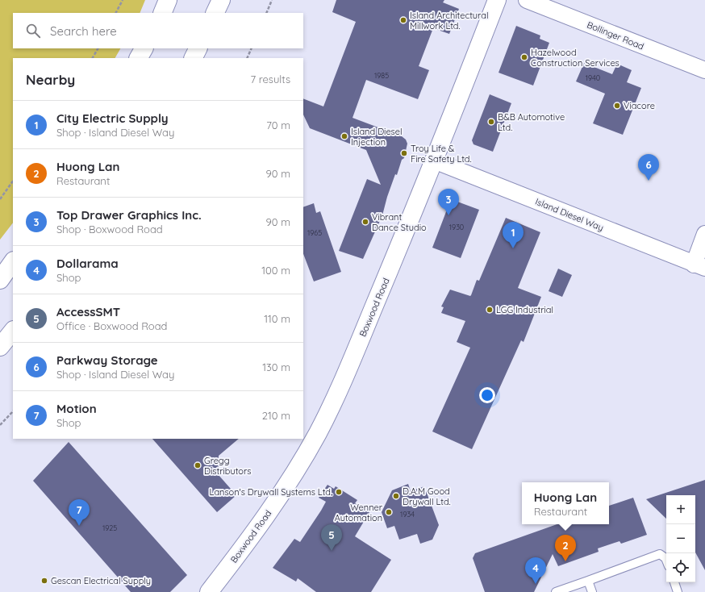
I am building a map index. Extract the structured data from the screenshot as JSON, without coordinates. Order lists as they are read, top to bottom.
{
  "streets": {
    "main road": ["Boxwood Road"],
    "street": ["Bollinger Road", "Island Diesel Way"]
  },
  "crossings": [
    ["Island Diesel Way", "Boxwood Road"]
  ],
  "places": [
    "Island Architectural Millwork Ltd.",
    "Hazelwood Construction Services",
    "Viacore",
    "B&B Automotive Ltd.",
    "Island Diesel Injection",
    "Troy Life & Fire Safety Ltd.",
    "Vibrant Dance Studio",
    "LGG Industrial",
    "Gregg Distributors",
    "Lanson's Drywall Systems Ltd.",
    "D.A.M Good Drywall Ltd.",
    "Wenner Automation",
    "Gescan Electrical Supply"
  ],
  "house_numbers": [
    "1985",
    "1940",
    "1930",
    "1965",
    "1934",
    "1925"
  ],
  "page": {
    "search": "Search here",
    "heading": ["Nearby", "7 results"],
    "list": [
      {
        "mark": "1",
        "name": "City Electric Supply",
        "note": "Shop · Island Diesel Way",
        "value": "70 m"
      },
      {
        "mark": "2",
        "name": "Huong Lan",
        "note": "Restaurant",
        "value": "90 m"
      },
      {
        "mark": "3",
        "name": "Top Drawer Graphics Inc.",
        "note": "Shop · Boxwood Road",
        "value": "90 m"
      },
      {
        "mark": "4",
        "name": "Dollarama",
        "note": "Shop",
        "value": "100 m"
      },
      {
        "mark": "5",
        "name": "AccessSMT",
        "note": "Office · Boxwood Road",
        "value": "110 m"
      },
      {
        "mark": "6",
        "name": "Parkway Storage",
        "note": "Shop · Island Diesel Way",
        "value": "130 m"
      },
      {
        "mark": "7",
        "name": "Motion",
        "note": "Shop",
        "value": "210 m"
      }
    ],
    "pins": [
      "6",
      "3",
      "1",
      "7",
      "5",
      "2",
      "4"
    ],
    "popup": ["Huong Lan", "Restaurant"],
    "map_buttons": ["+", "−"]
  }
}
